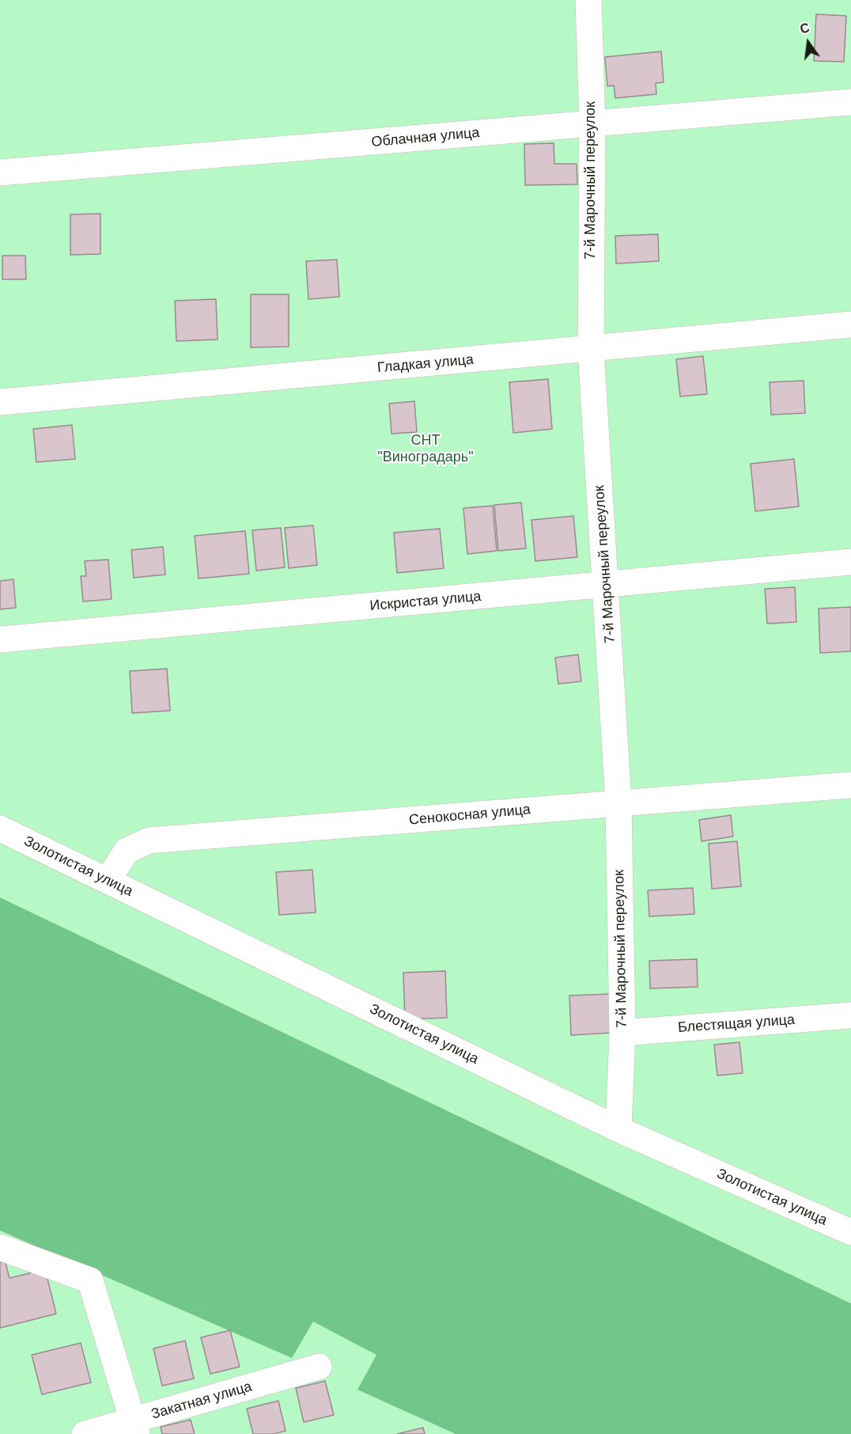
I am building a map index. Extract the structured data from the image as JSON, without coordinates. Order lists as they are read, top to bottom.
{
  "streets": {
    "street": [
      "Облачная улица",
      "7-й Марочный переулок",
      "Гладкая улица",
      "Искристая улица",
      "Сенокосная улица",
      "Золотистая улица",
      "Блестящая улица",
      "Закатная улица"
    ]
  },
  "crossings": [
    ["Облачная улица", "7-й Марочный переулок"],
    ["7-й Марочный переулок", "Гладкая улица"],
    ["7-й Марочный переулок", "Искристая улица"],
    ["7-й Марочный переулок", "Сенокосная улица"],
    ["7-й Марочный переулок", "Золотистая улица"],
    ["7-й Марочный переулок", "Блестящая улица"],
    ["Сенокосная улица", "Золотистая улица"]
  ],
  "parks": ["СНТ \"Виноградарь\""],
  "north": "top"
}
